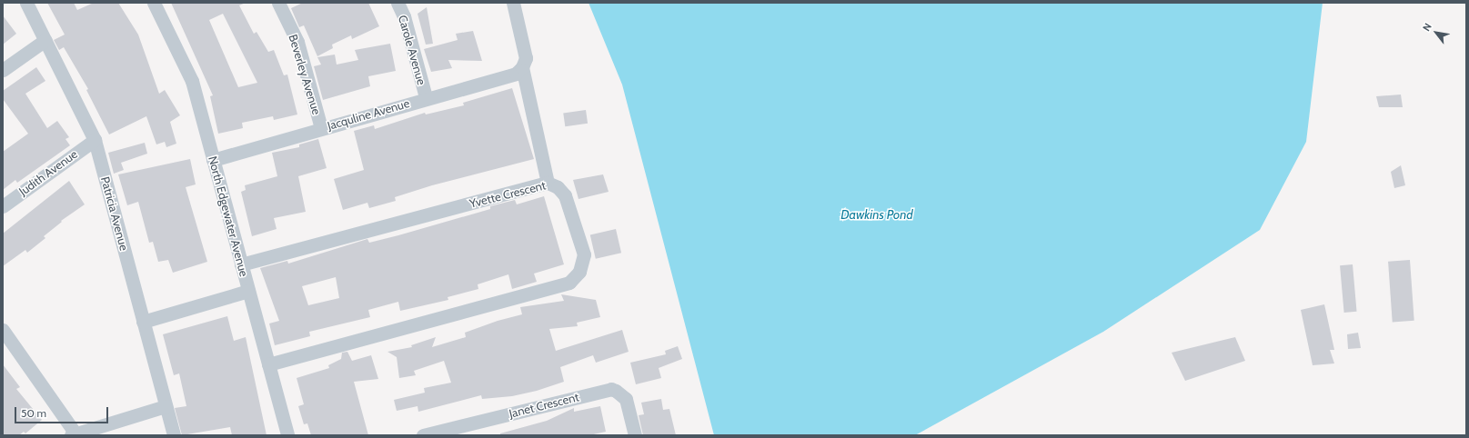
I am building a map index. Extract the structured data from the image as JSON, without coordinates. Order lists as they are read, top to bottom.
{
  "streets": {
    "street": [
      "Carole Avenue",
      "Beverley Avenue",
      "Jacquline Avenue",
      "Judith Avenue",
      "Yvette Crescent",
      "Patricia Avenue",
      "North Edgewater Avenue",
      "Janet Crescent"
    ]
  },
  "crossings": [
    ["Carole Avenue", "Jacquline Avenue"],
    ["Beverley Avenue", "Jacquline Avenue"],
    ["Jacquline Avenue", "North Edgewater Avenue"],
    ["Judith Avenue", "Patricia Avenue"],
    ["Yvette Crescent", "North Edgewater Avenue"]
  ],
  "water": ["Dawkins Pond"],
  "scale_bar": "50 m",
  "north": "top left"
}
